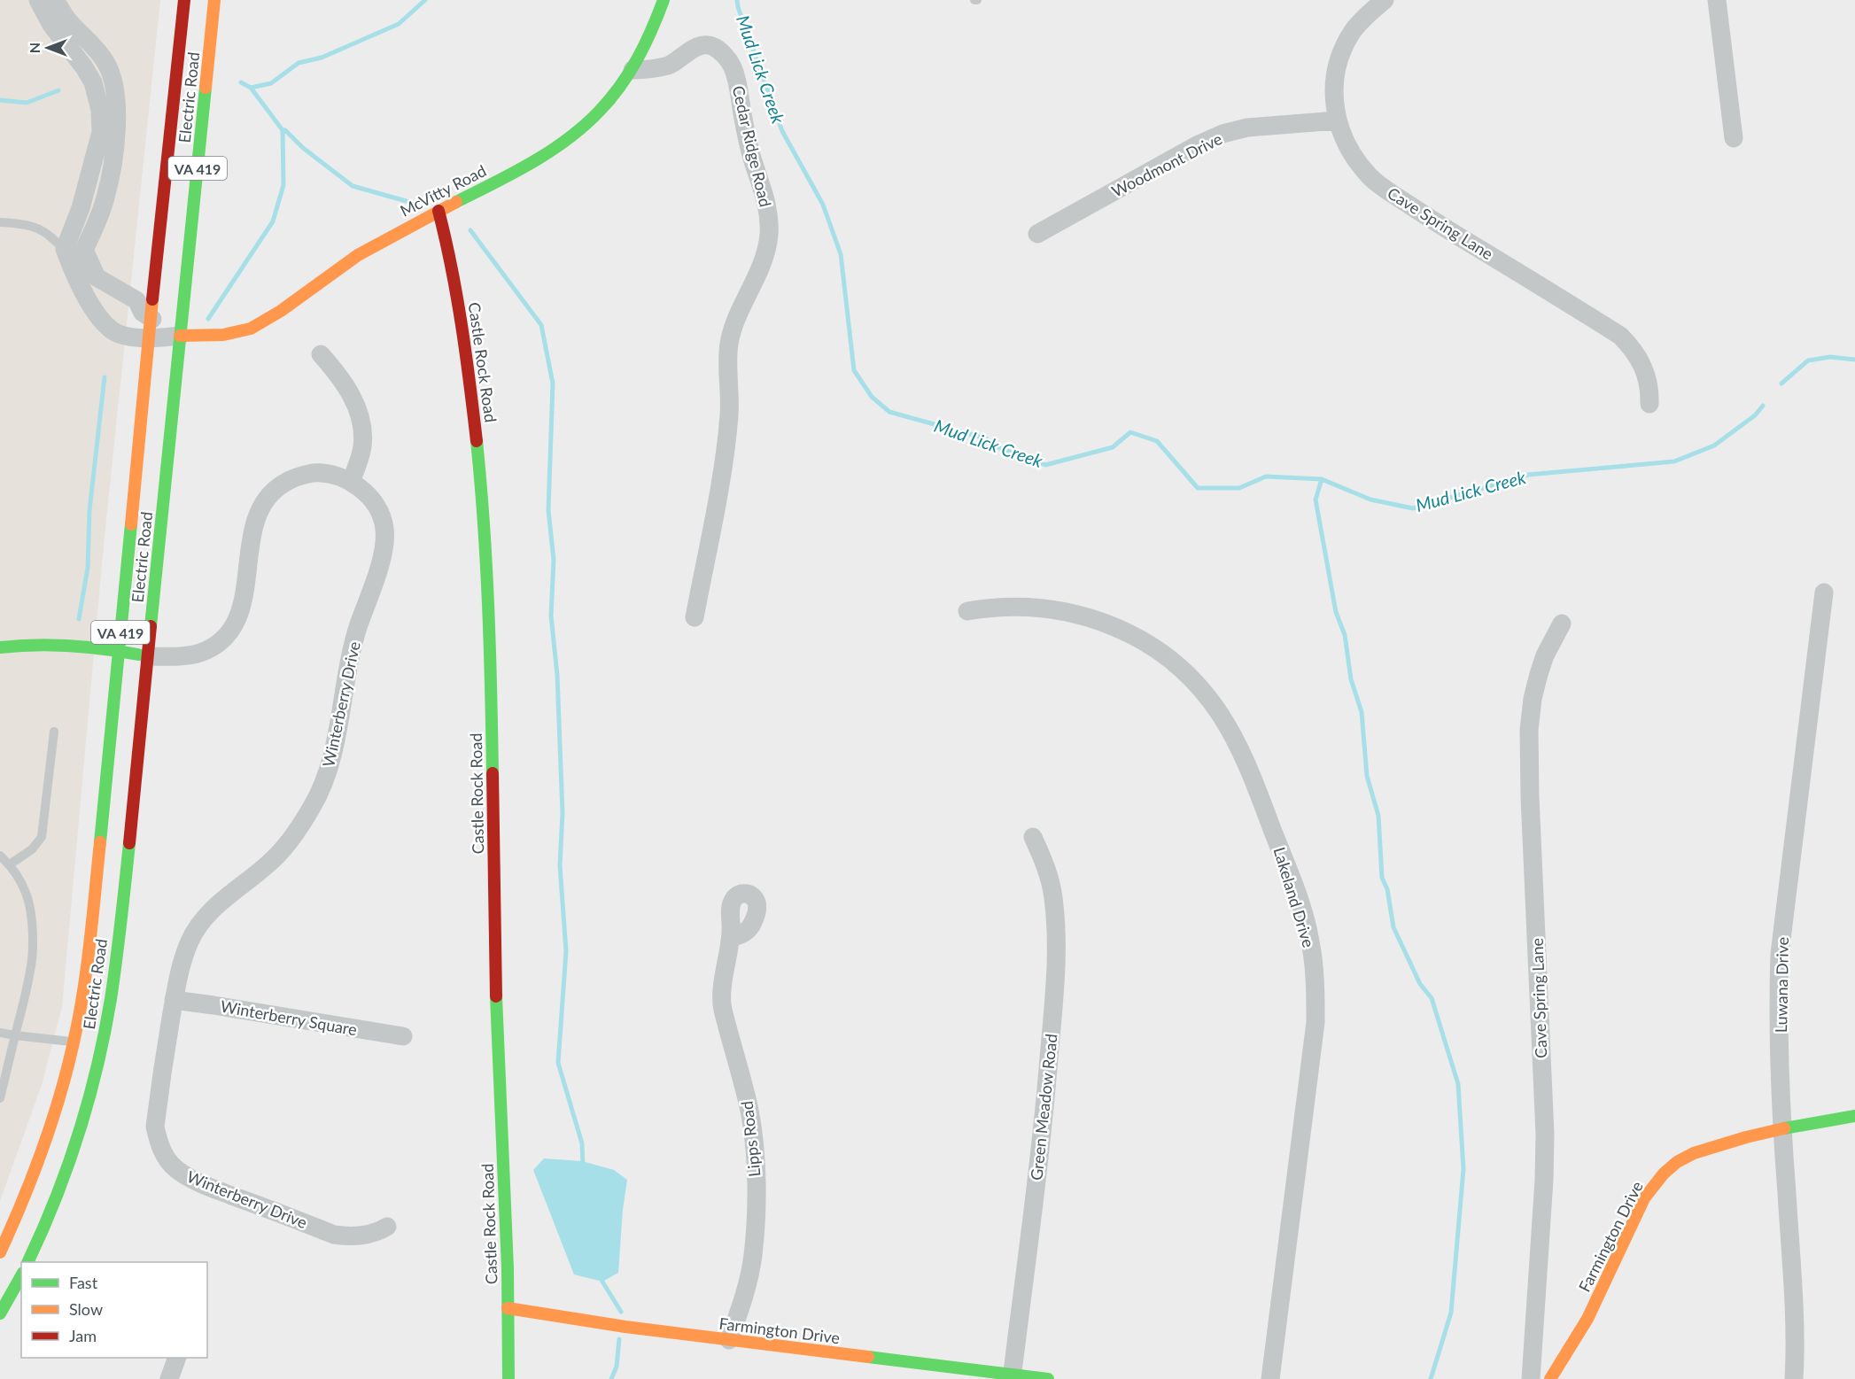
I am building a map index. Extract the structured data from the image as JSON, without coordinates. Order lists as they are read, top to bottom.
{
  "streets": {
    "street": [
      "Electric Road",
      "Cedar Ridge Road",
      "Woodmont Drive",
      "VA 419",
      "McVitty Road",
      "Cave Spring Lane",
      "Castle Rock Road",
      "Winterberry Drive",
      "Lakeland Drive",
      "Luwana Drive",
      "Winterberry Square",
      "Green Meadow Road",
      "Lipps Road",
      "Farmington Drive"
    ]
  },
  "crossings": [
    ["Electric Road", "McVitty Road"],
    ["Electric Road", "Winterberry Drive"],
    ["Cedar Ridge Road", "McVitty Road"],
    ["Woodmont Drive", "Cave Spring Lane"],
    ["McVitty Road", "Castle Rock Road"],
    ["Castle Rock Road", "Farmington Drive"],
    ["Winterberry Drive", "Winterberry Square"],
    ["Luwana Drive", "Farmington Drive"],
    ["Green Meadow Road", "Farmington Drive"],
    ["Lipps Road", "Farmington Drive"]
  ],
  "water": ["Mud Lick Creek"],
  "legend": ["Fast", "Slow", "Jam"],
  "north": "left"
}
